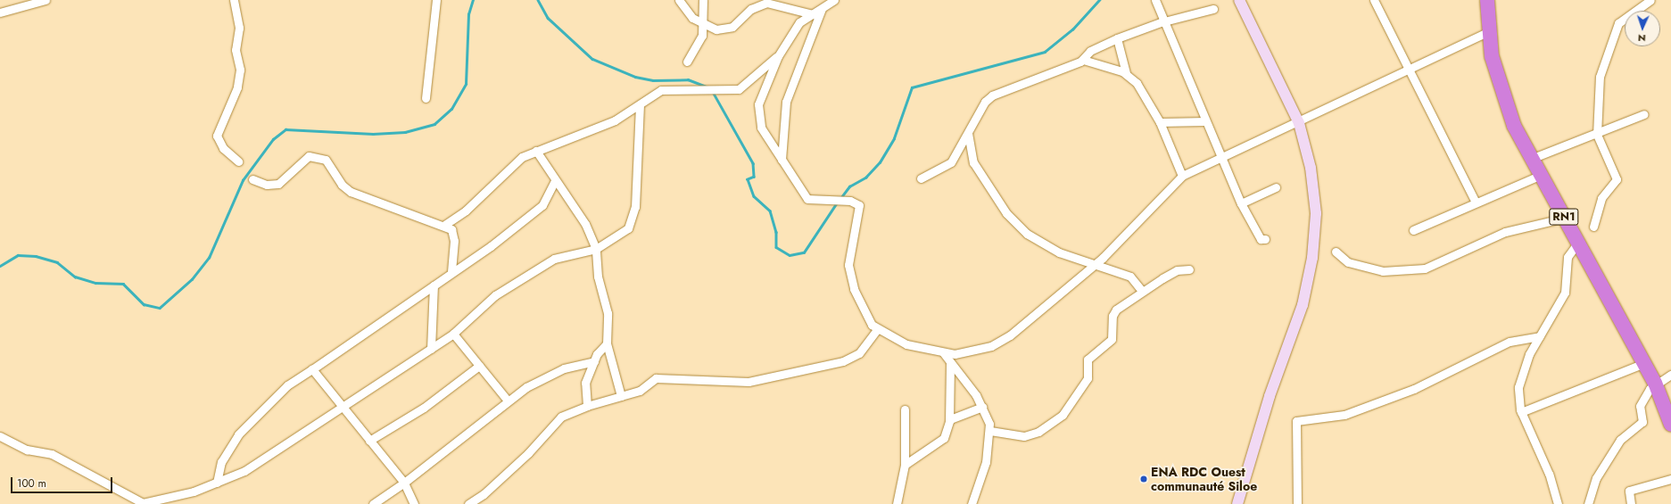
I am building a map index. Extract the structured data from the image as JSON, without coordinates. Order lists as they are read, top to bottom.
{
  "streets": {
    "highway": ["RN1"]
  },
  "places": ["ENA RDC Ouest communauté Siloe"],
  "scale_bar": "100 m",
  "north": "bottom"
}
